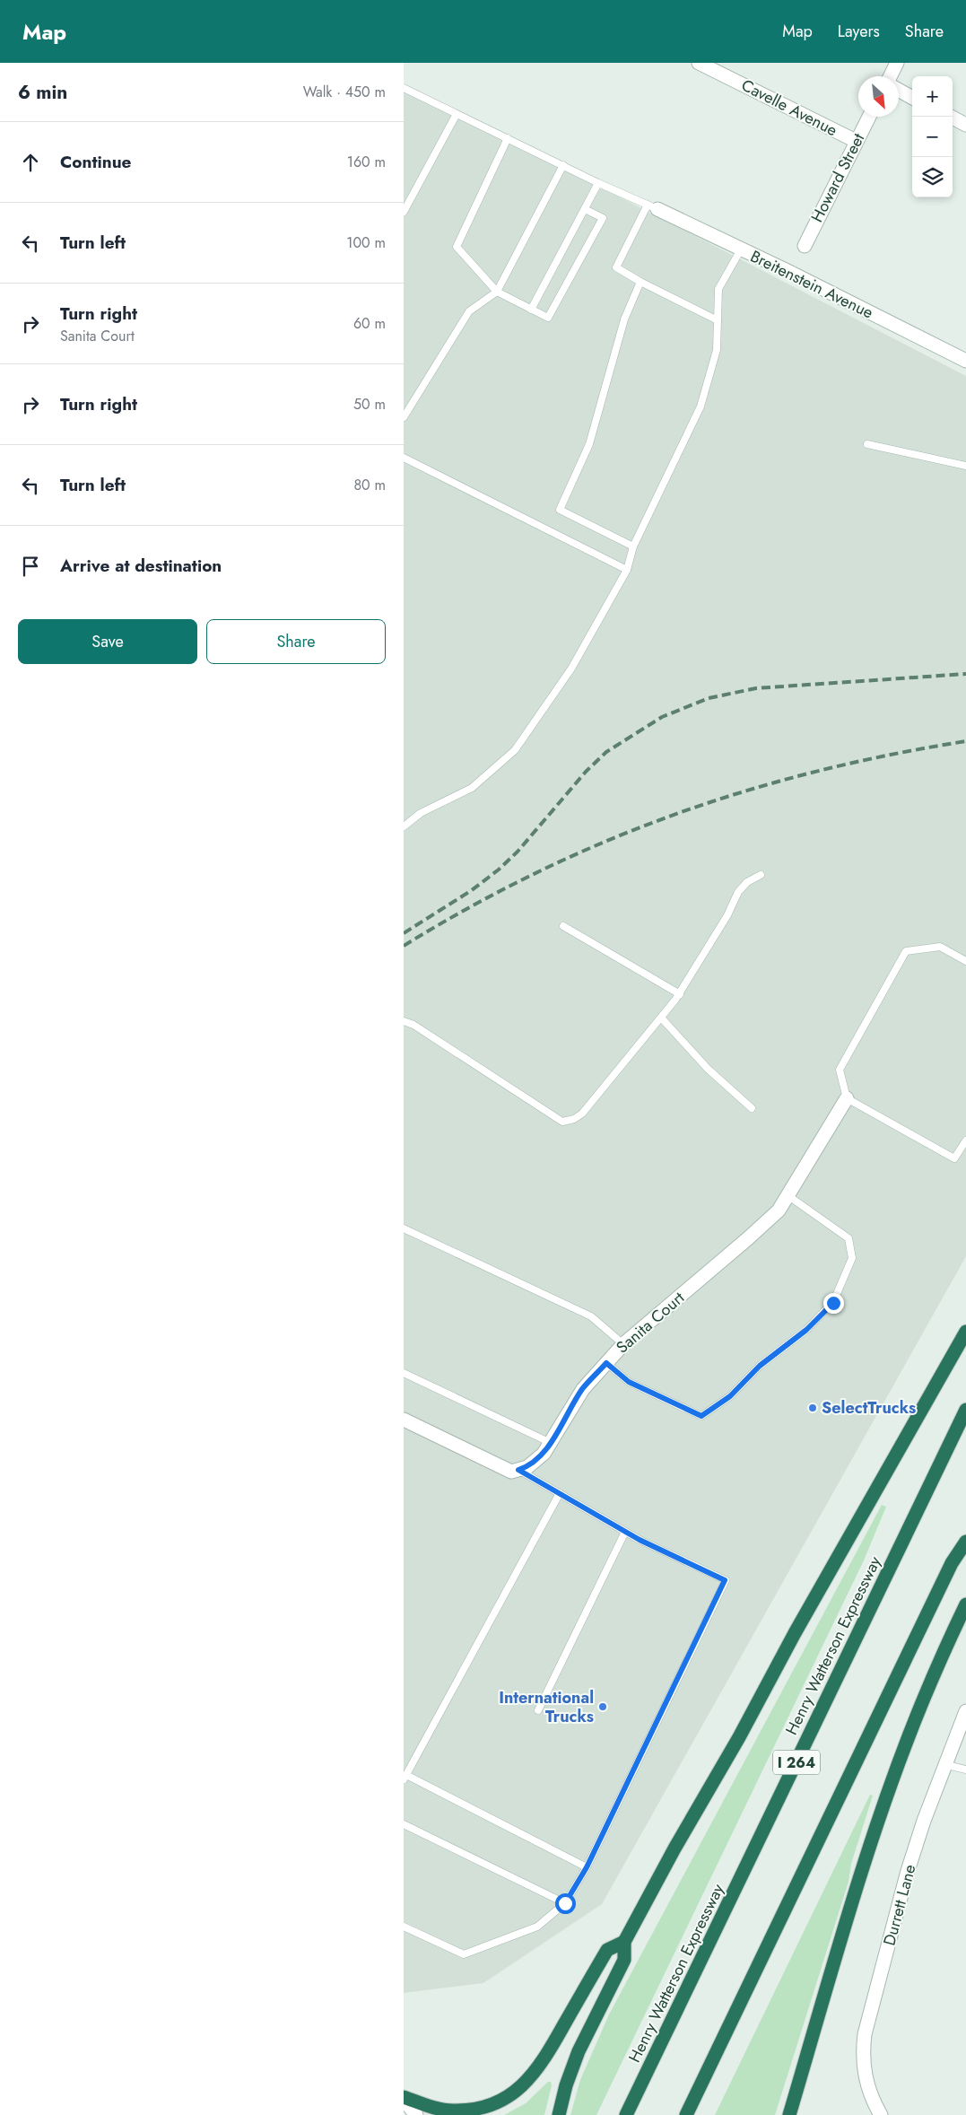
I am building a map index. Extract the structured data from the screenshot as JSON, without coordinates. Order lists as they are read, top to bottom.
{
  "streets": {
    "highway": ["Henry Watterson Expressway", "I 264"],
    "street": [
      "Cavelle Avenue",
      "Howard Street",
      "Breitenstein Avenue",
      "Sanita Court",
      "Durrett Lane"
    ]
  },
  "crossings": [
    ["Cavelle Avenue", "Howard Street"]
  ],
  "places": ["SelectTrucks", "International Trucks"],
  "north": "bottom right",
  "page": {
    "header": "Map",
    "nav": ["Map", "Layers", "Share"],
    "heading": ["6 min", "Walk · 450 m"],
    "map_buttons": ["+", "−"],
    "list": [
      ["Continue", "160 m"],
      ["Turn left", "100 m"],
      ["Turn right", "Sanita Court", "60 m"],
      ["Turn right", "50 m"],
      ["Turn left", "80 m"],
      "Arrive at destination"
    ],
    "buttons": ["Save", "Share"]
  }
}
